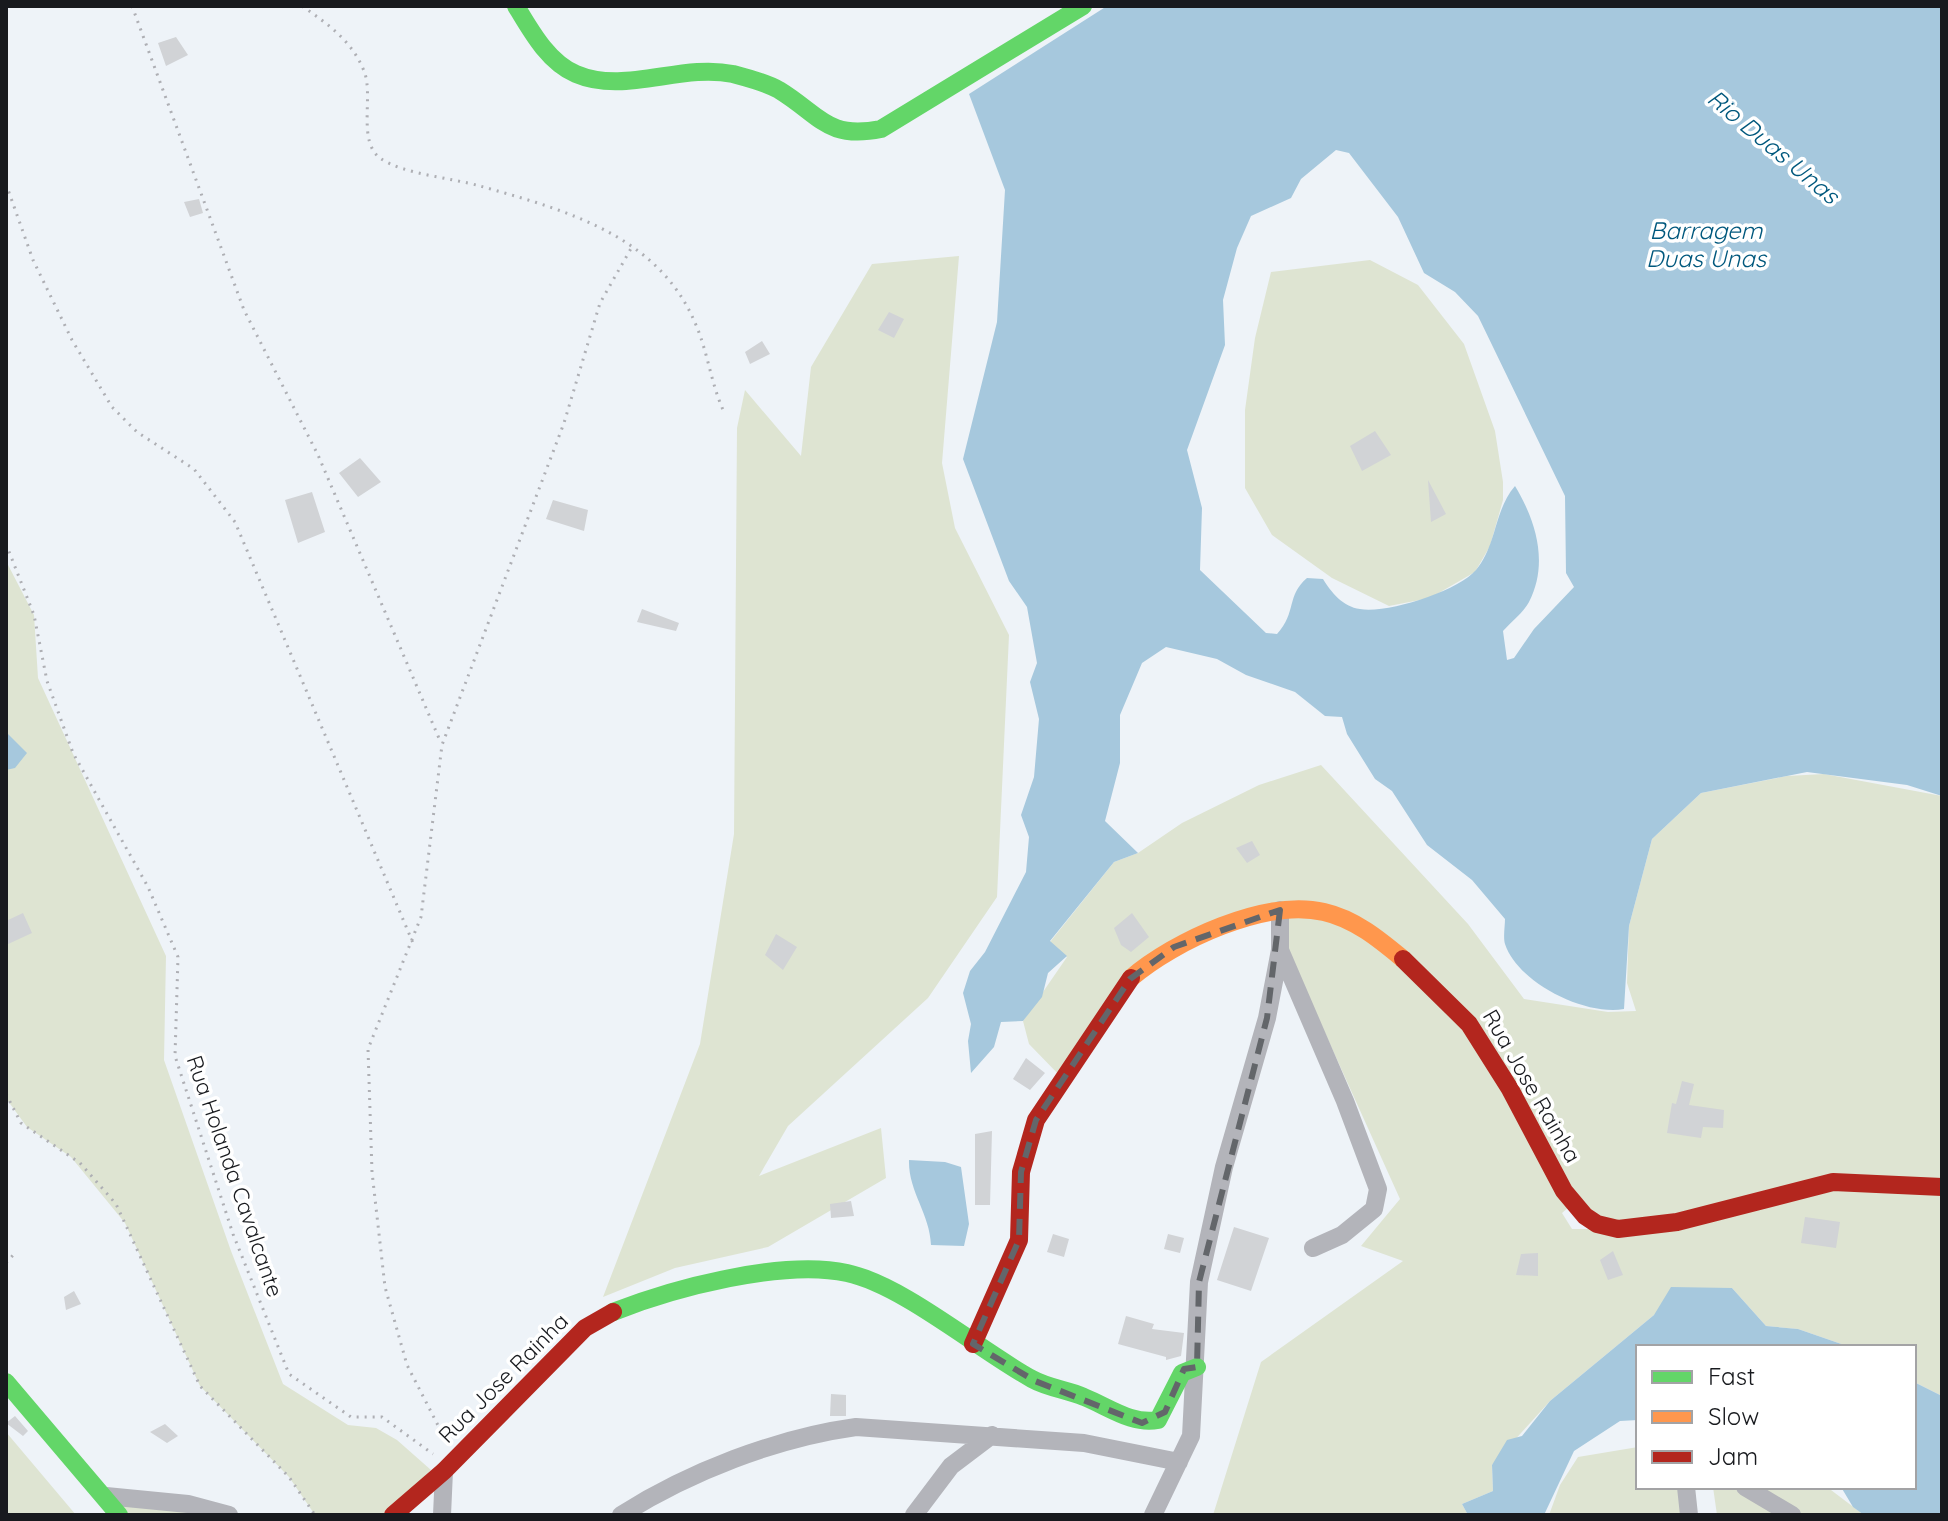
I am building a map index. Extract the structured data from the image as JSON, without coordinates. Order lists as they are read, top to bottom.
{
  "streets": {
    "street": ["Rua Jose Rainha"],
    "path": ["Rua Holanda Cavalcante"]
  },
  "crossings": [
    ["Rua Jose Rainha", "Rua Holanda Cavalcante"]
  ],
  "water": ["Rio Duas Unas", "Barragem Duas Unas"],
  "legend": ["Fast", "Slow", "Jam"]
}
